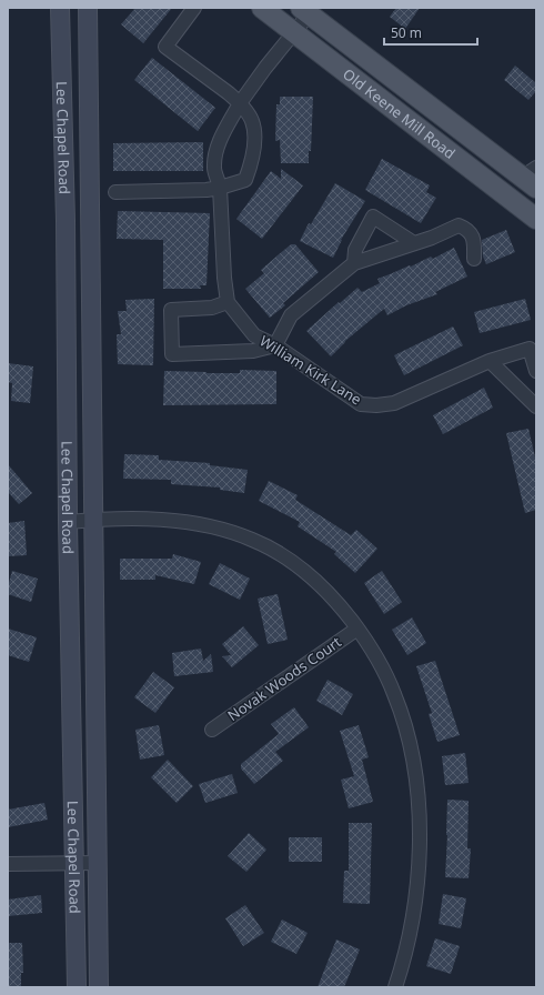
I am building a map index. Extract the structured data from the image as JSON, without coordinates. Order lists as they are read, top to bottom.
{
  "streets": {
    "main road": ["Old Keene Mill Road", "Lee Chapel Road"],
    "street": ["William Kirk Lane", "Novak Woods Court"]
  },
  "scale_bar": "50 m"
}
